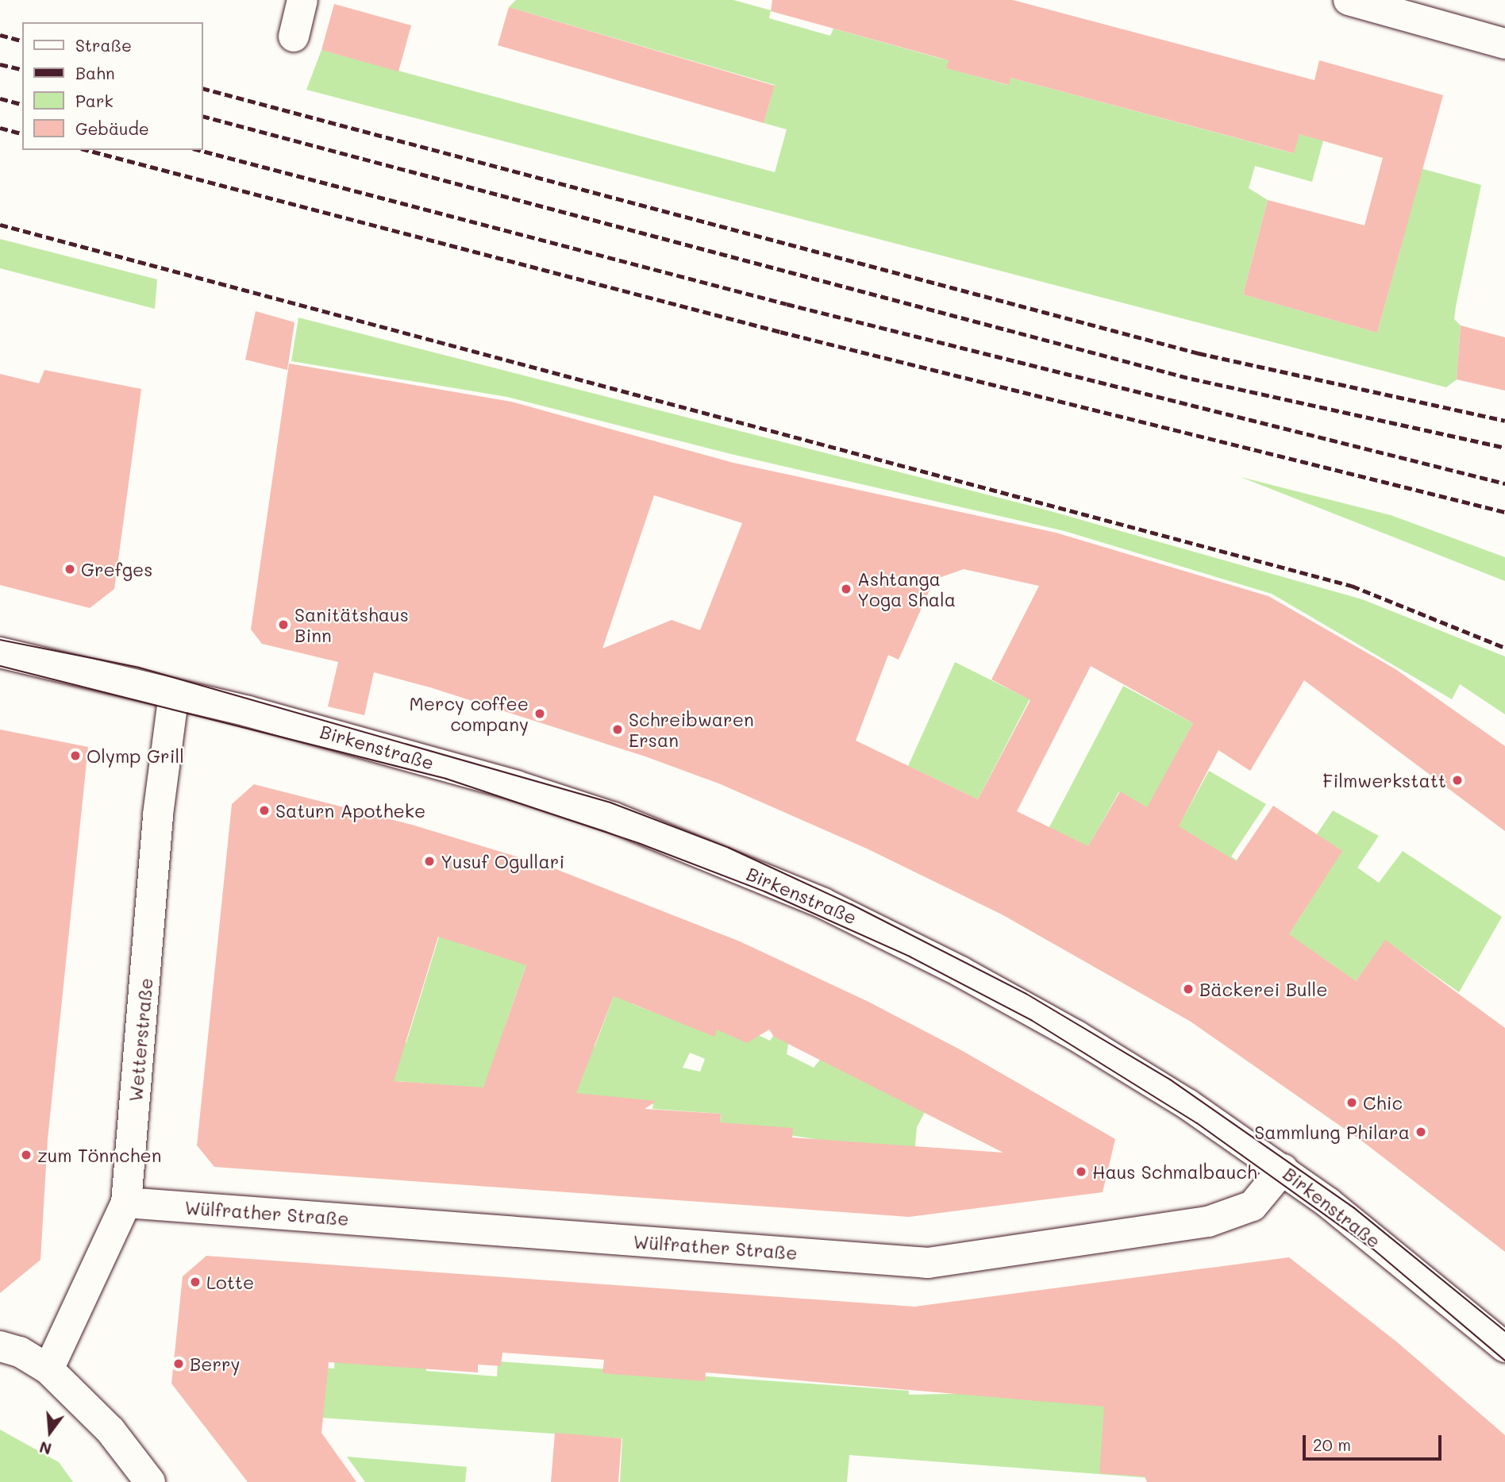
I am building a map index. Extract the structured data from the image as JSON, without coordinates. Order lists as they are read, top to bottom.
{
  "streets": {
    "street": ["Birkenstraße", "Wetterstraße", "Wülfrather Straße"]
  },
  "crossings": [
    ["Birkenstraße", "Wetterstraße"],
    ["Birkenstraße", "Wülfrather Straße"],
    ["Wetterstraße", "Wülfrather Straße"]
  ],
  "places": [
    "Grefges",
    "Ashtanga Yoga Shala",
    "Sanitätshaus Binn",
    "Mercy coffee company",
    "Schreibwaren Ersan",
    "Olymp Grill",
    "Filmwerkstatt",
    "Saturn Apotheke",
    "Yusuf Ogullari",
    "Bäckerei Bulle",
    "Chic",
    "Sammlung Philara",
    "zum Tönnchen",
    "Haus Schmalbauch",
    "Lotte",
    "Berry"
  ],
  "legend": [
    "Straße",
    "Bahn",
    "Park",
    "Gebäude"
  ],
  "scale_bar": "20 m",
  "north": "bottom"
}
